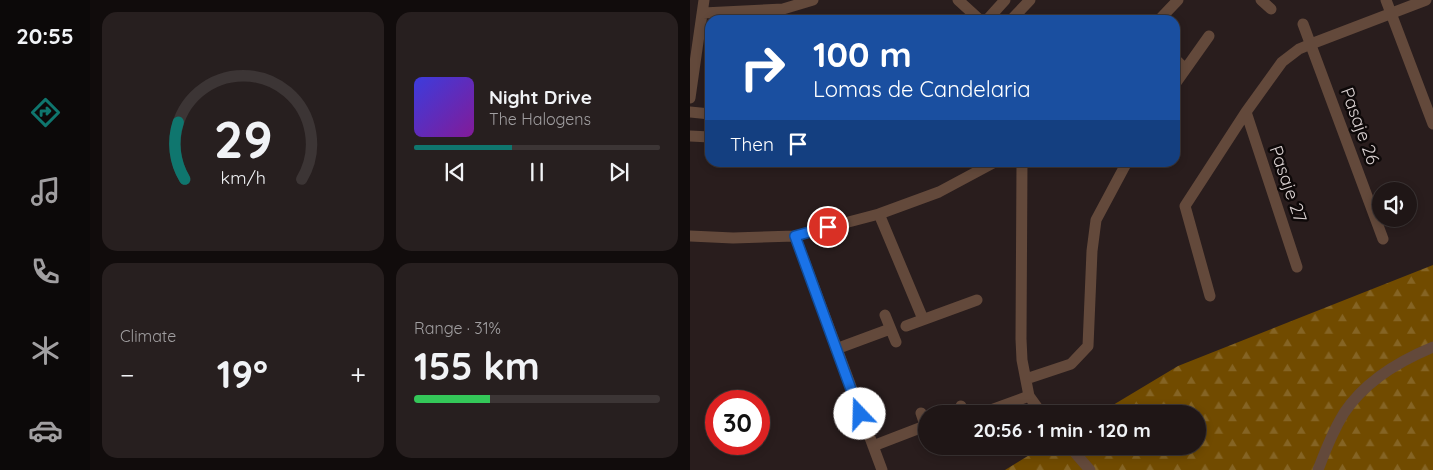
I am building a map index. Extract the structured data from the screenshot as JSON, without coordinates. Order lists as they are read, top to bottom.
{
  "streets": {
    "street": ["Pasaje 26", "Pasaje 27"]
  },
  "page": {
    "tabs": "20:55",
    "turn": ["100 m", "Lomas de Candelaria"],
    "song": ["Night Drive", "The Halogens"],
    "then": "Then",
    "tile": [
      "Climate",
      ["Range · 31%", "155 km"]
    ],
    "heat": ["−", "19°", "+"],
    "limit": "30",
    "trip": "20:56 · 1 min · 120 m",
    "gauge": ["29", "km/h"]
  }
}
